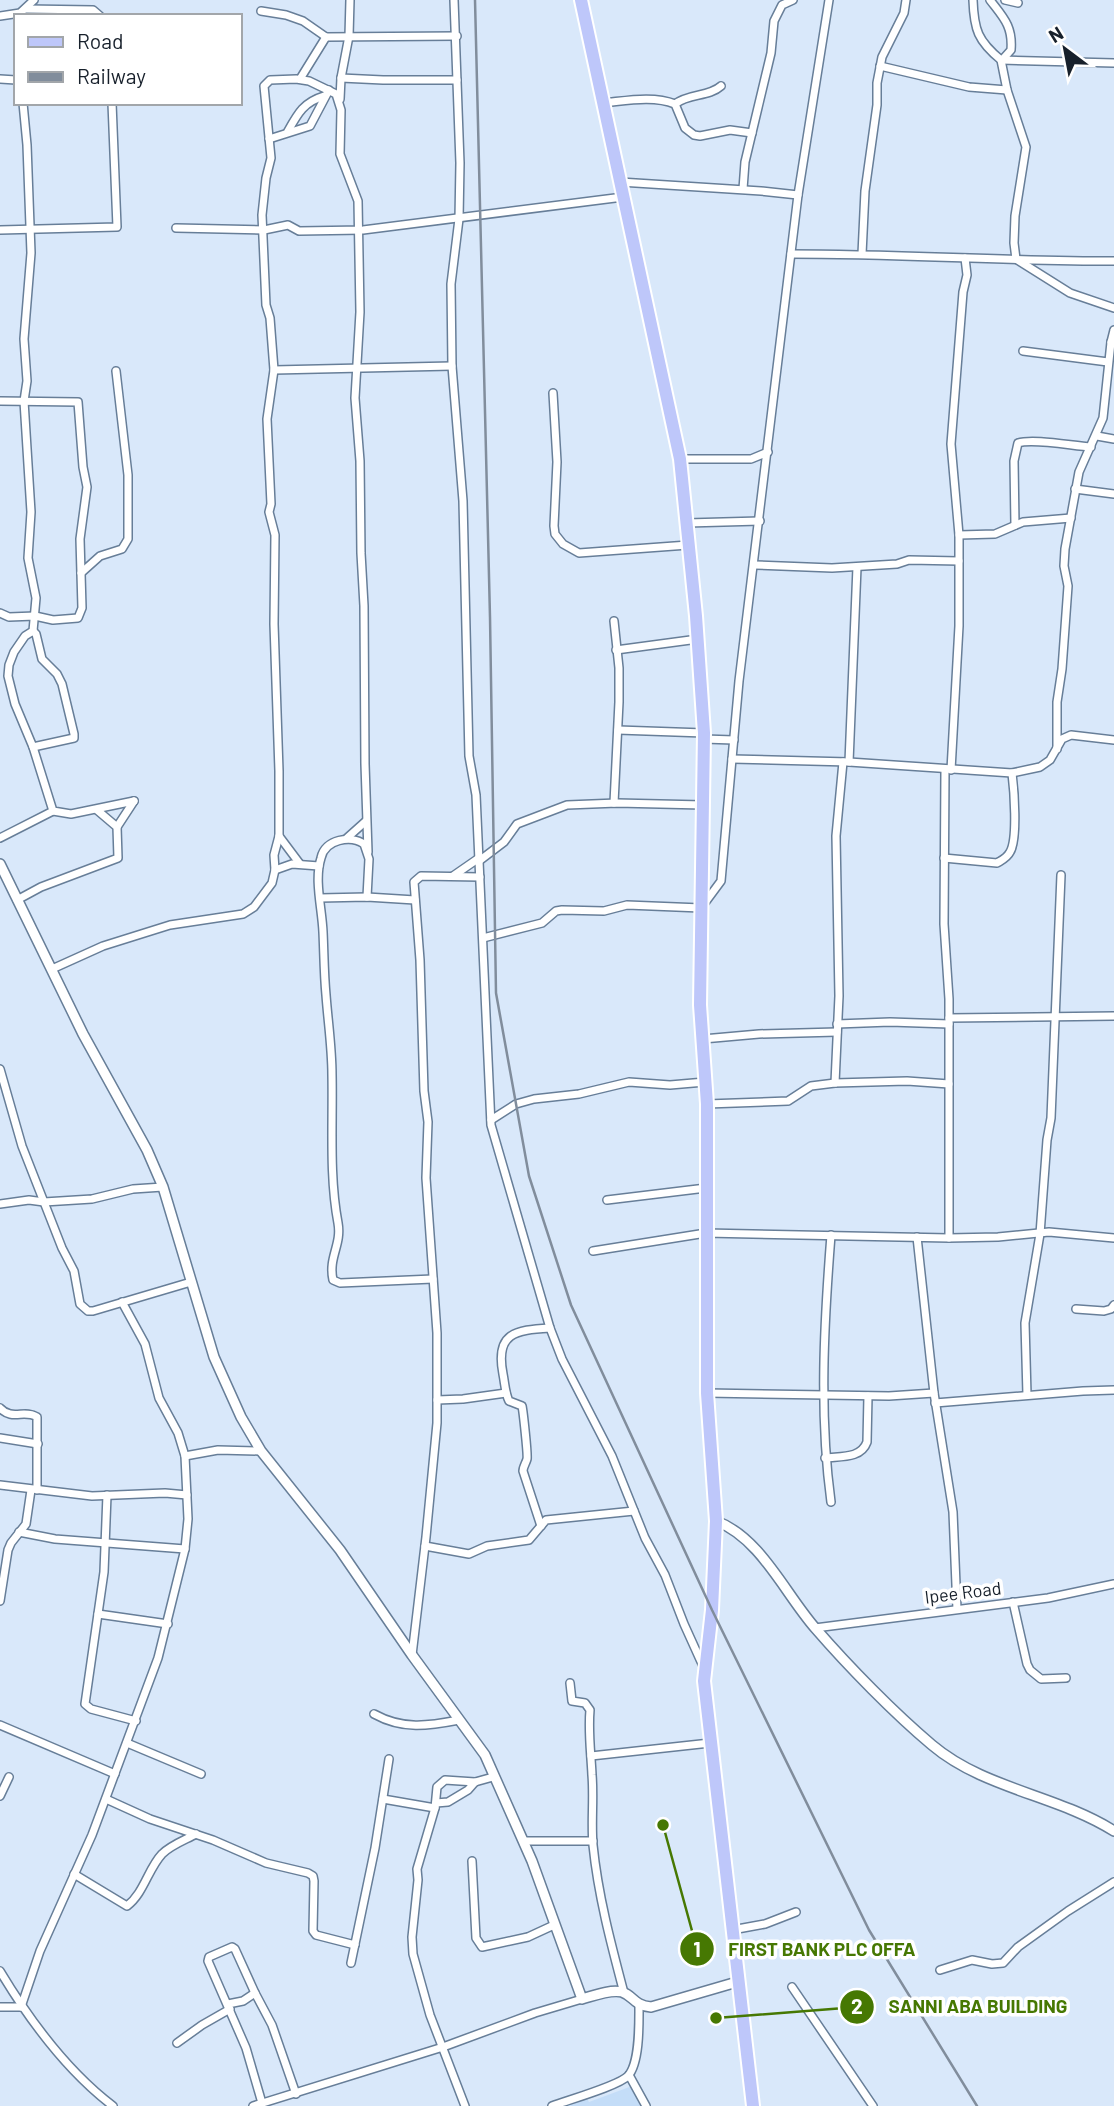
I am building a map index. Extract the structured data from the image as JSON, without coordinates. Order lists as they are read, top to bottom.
{
  "streets": {
    "street": ["Ipee Road"]
  },
  "places": ["FIRST BANK PLC OFFA", "SANNI ABA BUILDING"],
  "legend": ["Road", "Railway"],
  "north": "top left"
}
